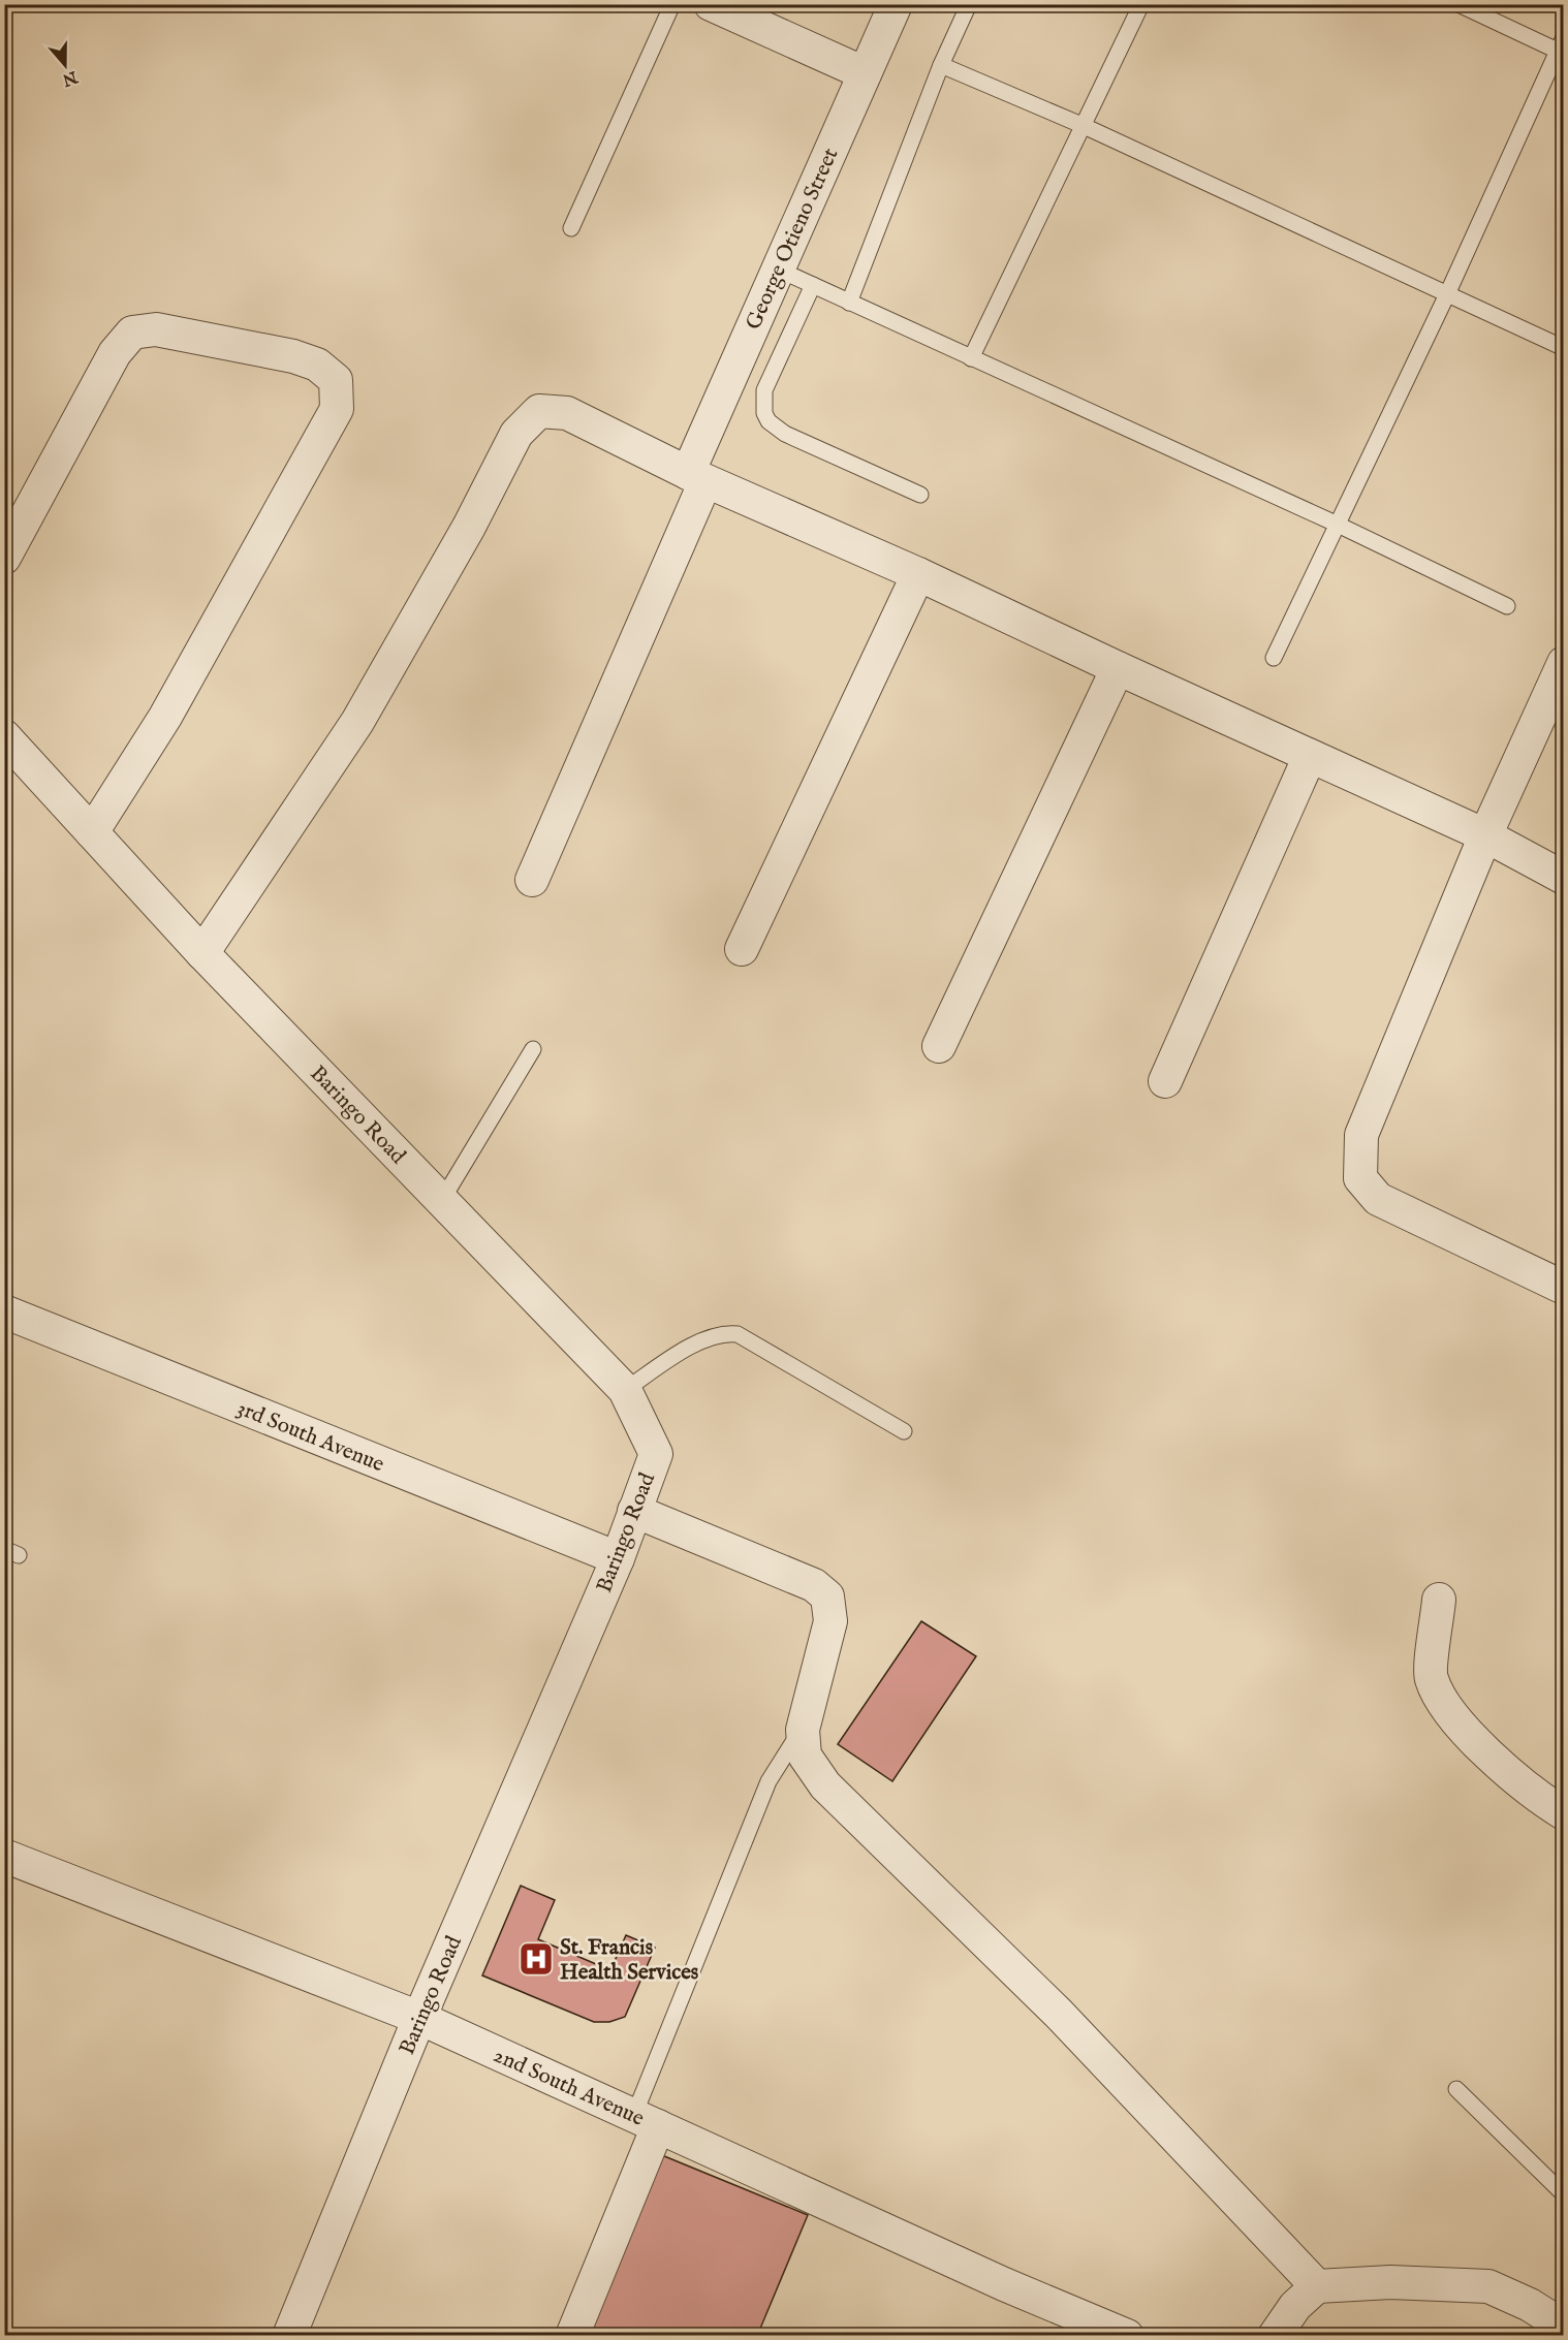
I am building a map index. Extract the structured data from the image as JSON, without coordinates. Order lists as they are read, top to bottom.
{
  "streets": {
    "street": [
      "George Otieno Street",
      "Baringo Road",
      "3rd South Avenue",
      "2nd South Avenue"
    ]
  },
  "crossings": [
    ["Baringo Road", "3rd South Avenue"],
    ["Baringo Road", "2nd South Avenue"]
  ],
  "places": {
    "hospital": ["St. Francis Health Services"]
  },
  "north": "bottom"
}
